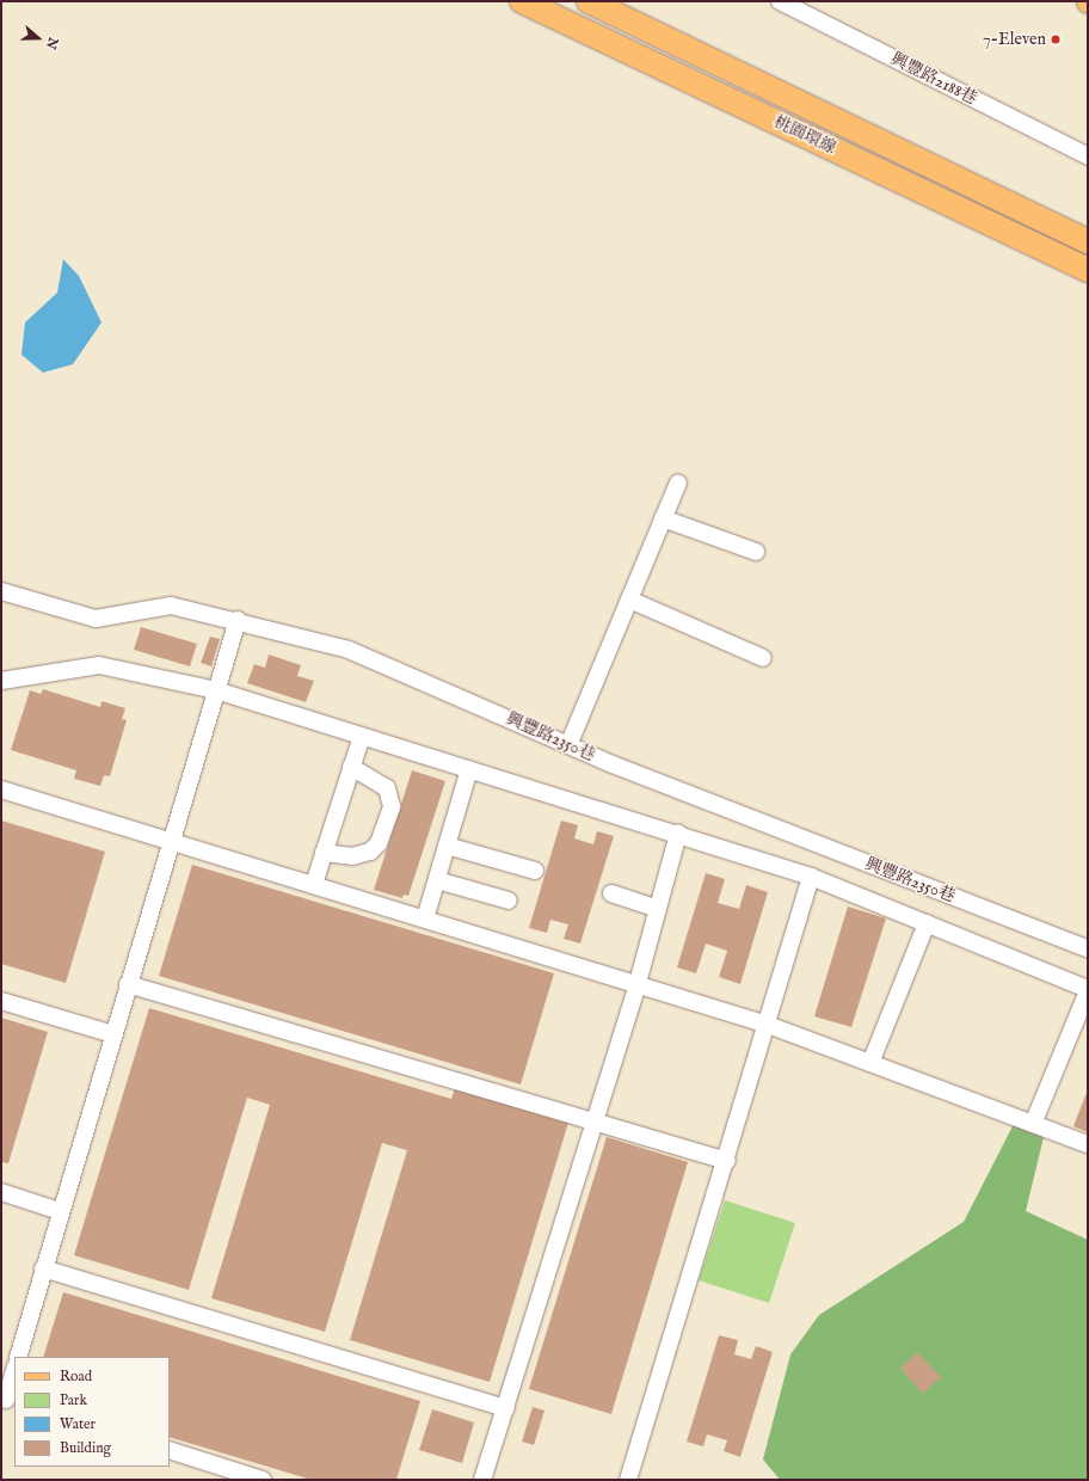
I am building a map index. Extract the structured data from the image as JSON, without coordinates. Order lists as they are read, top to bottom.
{
  "streets": {
    "highway": ["桃園環線"],
    "street": ["興豐路2188巷", "興豐路2350巷"]
  },
  "places": ["7-Eleven"],
  "legend": [
    "Road",
    "Park",
    "Water",
    "Building"
  ],
  "north": "right"
}
